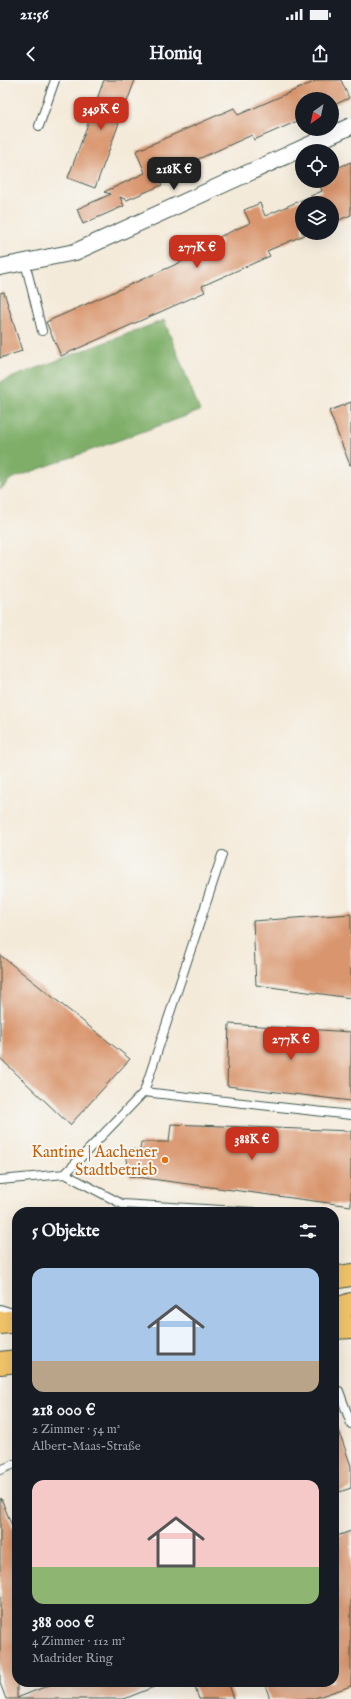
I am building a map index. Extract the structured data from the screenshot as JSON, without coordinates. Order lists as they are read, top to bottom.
{
  "places": ["Kantine | Aachener Stadtbetrieb"],
  "north": "bottom left",
  "page": {
    "status": "21:56",
    "header": "Homiq",
    "price": [
      "349K €",
      "218K €",
      "277K €",
      "277K €",
      "388K €"
    ],
    "heading": "5 Objekte",
    "list": [
      {
        "name": "218 000 €",
        "note": "2 Zimmer · 54 m² · Albert-Maas-Straße"
      },
      {
        "name": "388 000 €",
        "note": "4 Zimmer · 112 m² · Madrider Ring"
      }
    ]
  }
}
